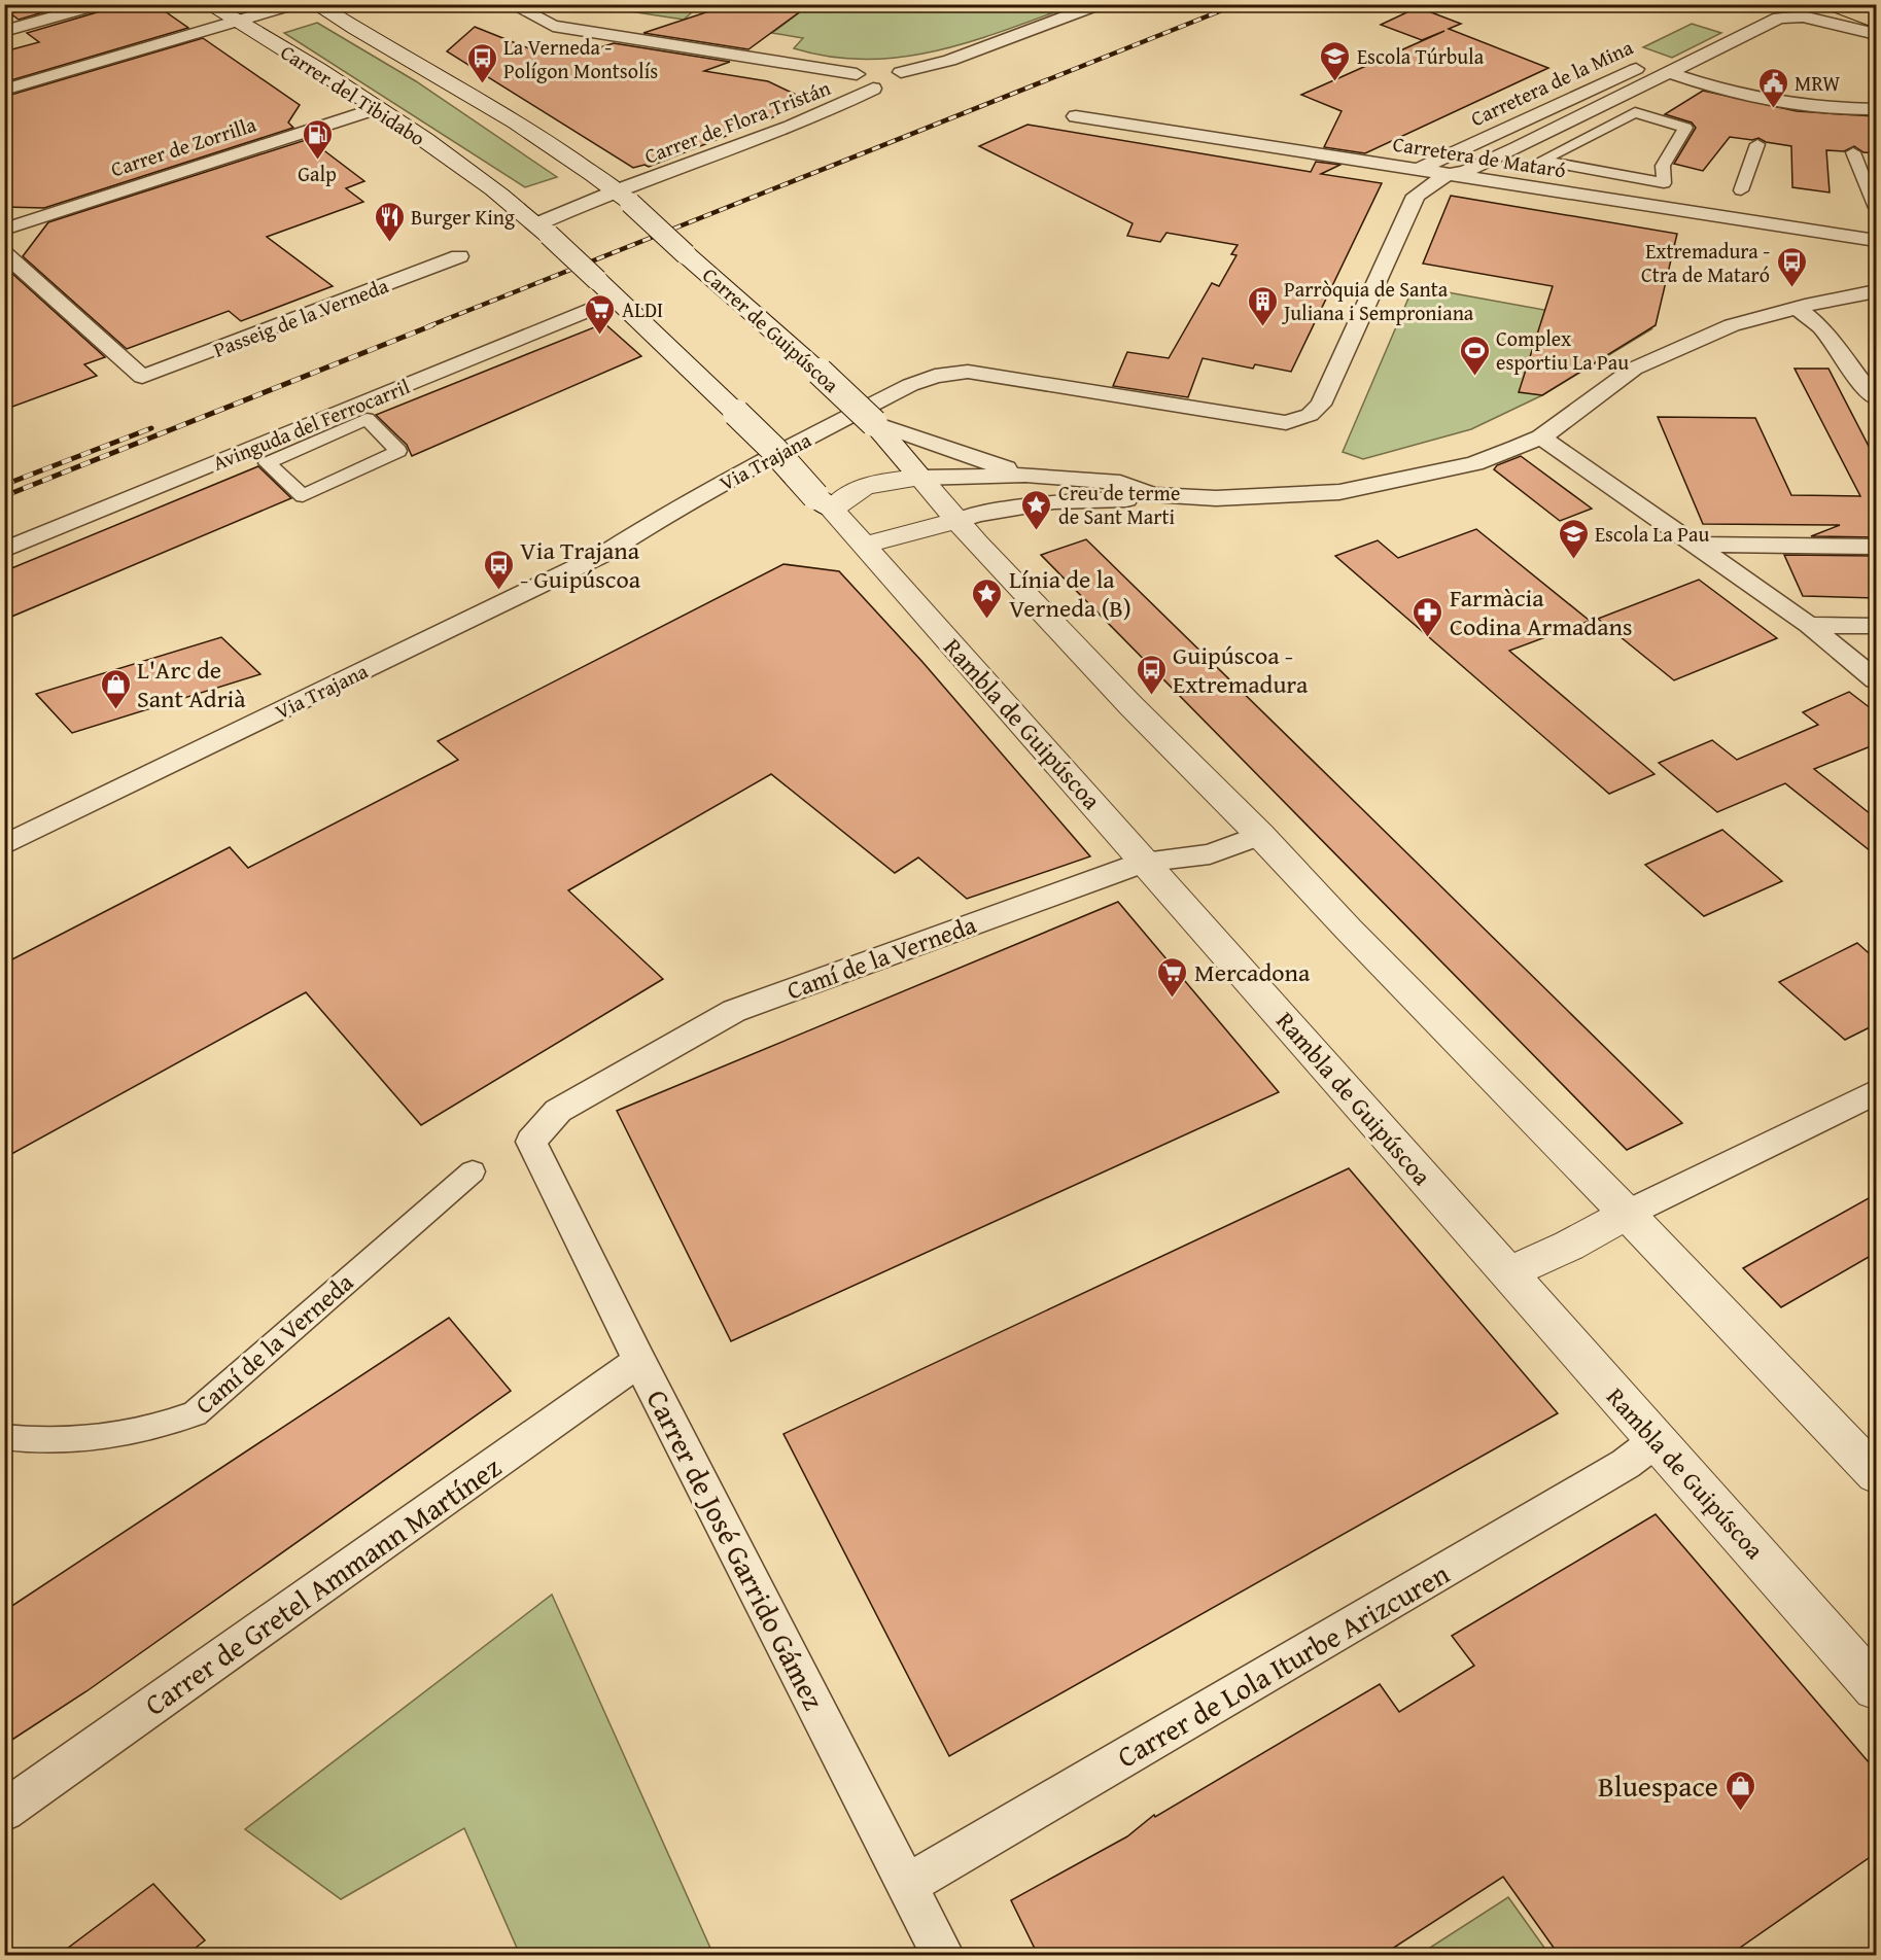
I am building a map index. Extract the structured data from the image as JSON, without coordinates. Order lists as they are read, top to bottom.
{
  "streets": {
    "street": [
      "Carretera de la Mina",
      "Carrer del Tibidabo",
      "Carrer de Flora Tristán",
      "Carrer de Zorrilla",
      "Carretera de Mataró",
      "Passeig de la Verneda",
      "Carrer de Guipúscoa",
      "Avinguda del Ferrocarril",
      "Via Trajana",
      "Rambla de Guipúscoa",
      "Camí de la Verneda",
      "Carrer de José Garrido Gámez",
      "Carrer de Gretel Ammann Martínez",
      "Carrer de Lola Iturbe Arizcuren"
    ]
  },
  "crossings": [
    ["Carretera de la Mina", "Carretera de Mataró"],
    ["Carretera de la Mina", "Via Trajana"],
    ["Carrer del Tibidabo", "Carrer de Zorrilla"],
    ["Carrer de Flora Tristán", "Carrer de Guipúscoa"],
    ["Carretera de Mataró", "Via Trajana"],
    ["Rambla de Guipúscoa", "Camí de la Verneda"],
    ["Rambla de Guipúscoa", "Carrer de Lola Iturbe Arizcuren"],
    ["Camí de la Verneda", "Carrer de José Garrido Gámez"],
    ["Carrer de José Garrido Gámez", "Carrer de Gretel Ammann Martínez"],
    ["Carrer de José Garrido Gámez", "Carrer de Lola Iturbe Arizcuren"]
  ],
  "places": {
    "school or university": ["Escola Túrbula", "Escola La Pau"],
    "bus stop": [
      "La Verneda - Polígon Montsolís",
      "Extremadura - Ctra de Mataró",
      "Via Trajana - Guipúscoa",
      "Guipúscoa - Extremadura"
    ],
    "public building": ["MRW"],
    "fuel station": ["Galp"],
    "restaurant": ["Burger King"],
    "building": ["Parròquia de Santa Juliana i Semproniana"],
    "supermarket": ["ALDI", "Mercadona"],
    "sports": ["Complex esportiu La Pau"],
    "place": ["Creu de terme de Sant Marti", "Línia de la Verneda (B)"],
    "pharmacy": ["Farmàcia Codina Armadans"],
    "shop": ["L'Arc de Sant Adrià", "Bluespace"]
  }
}
